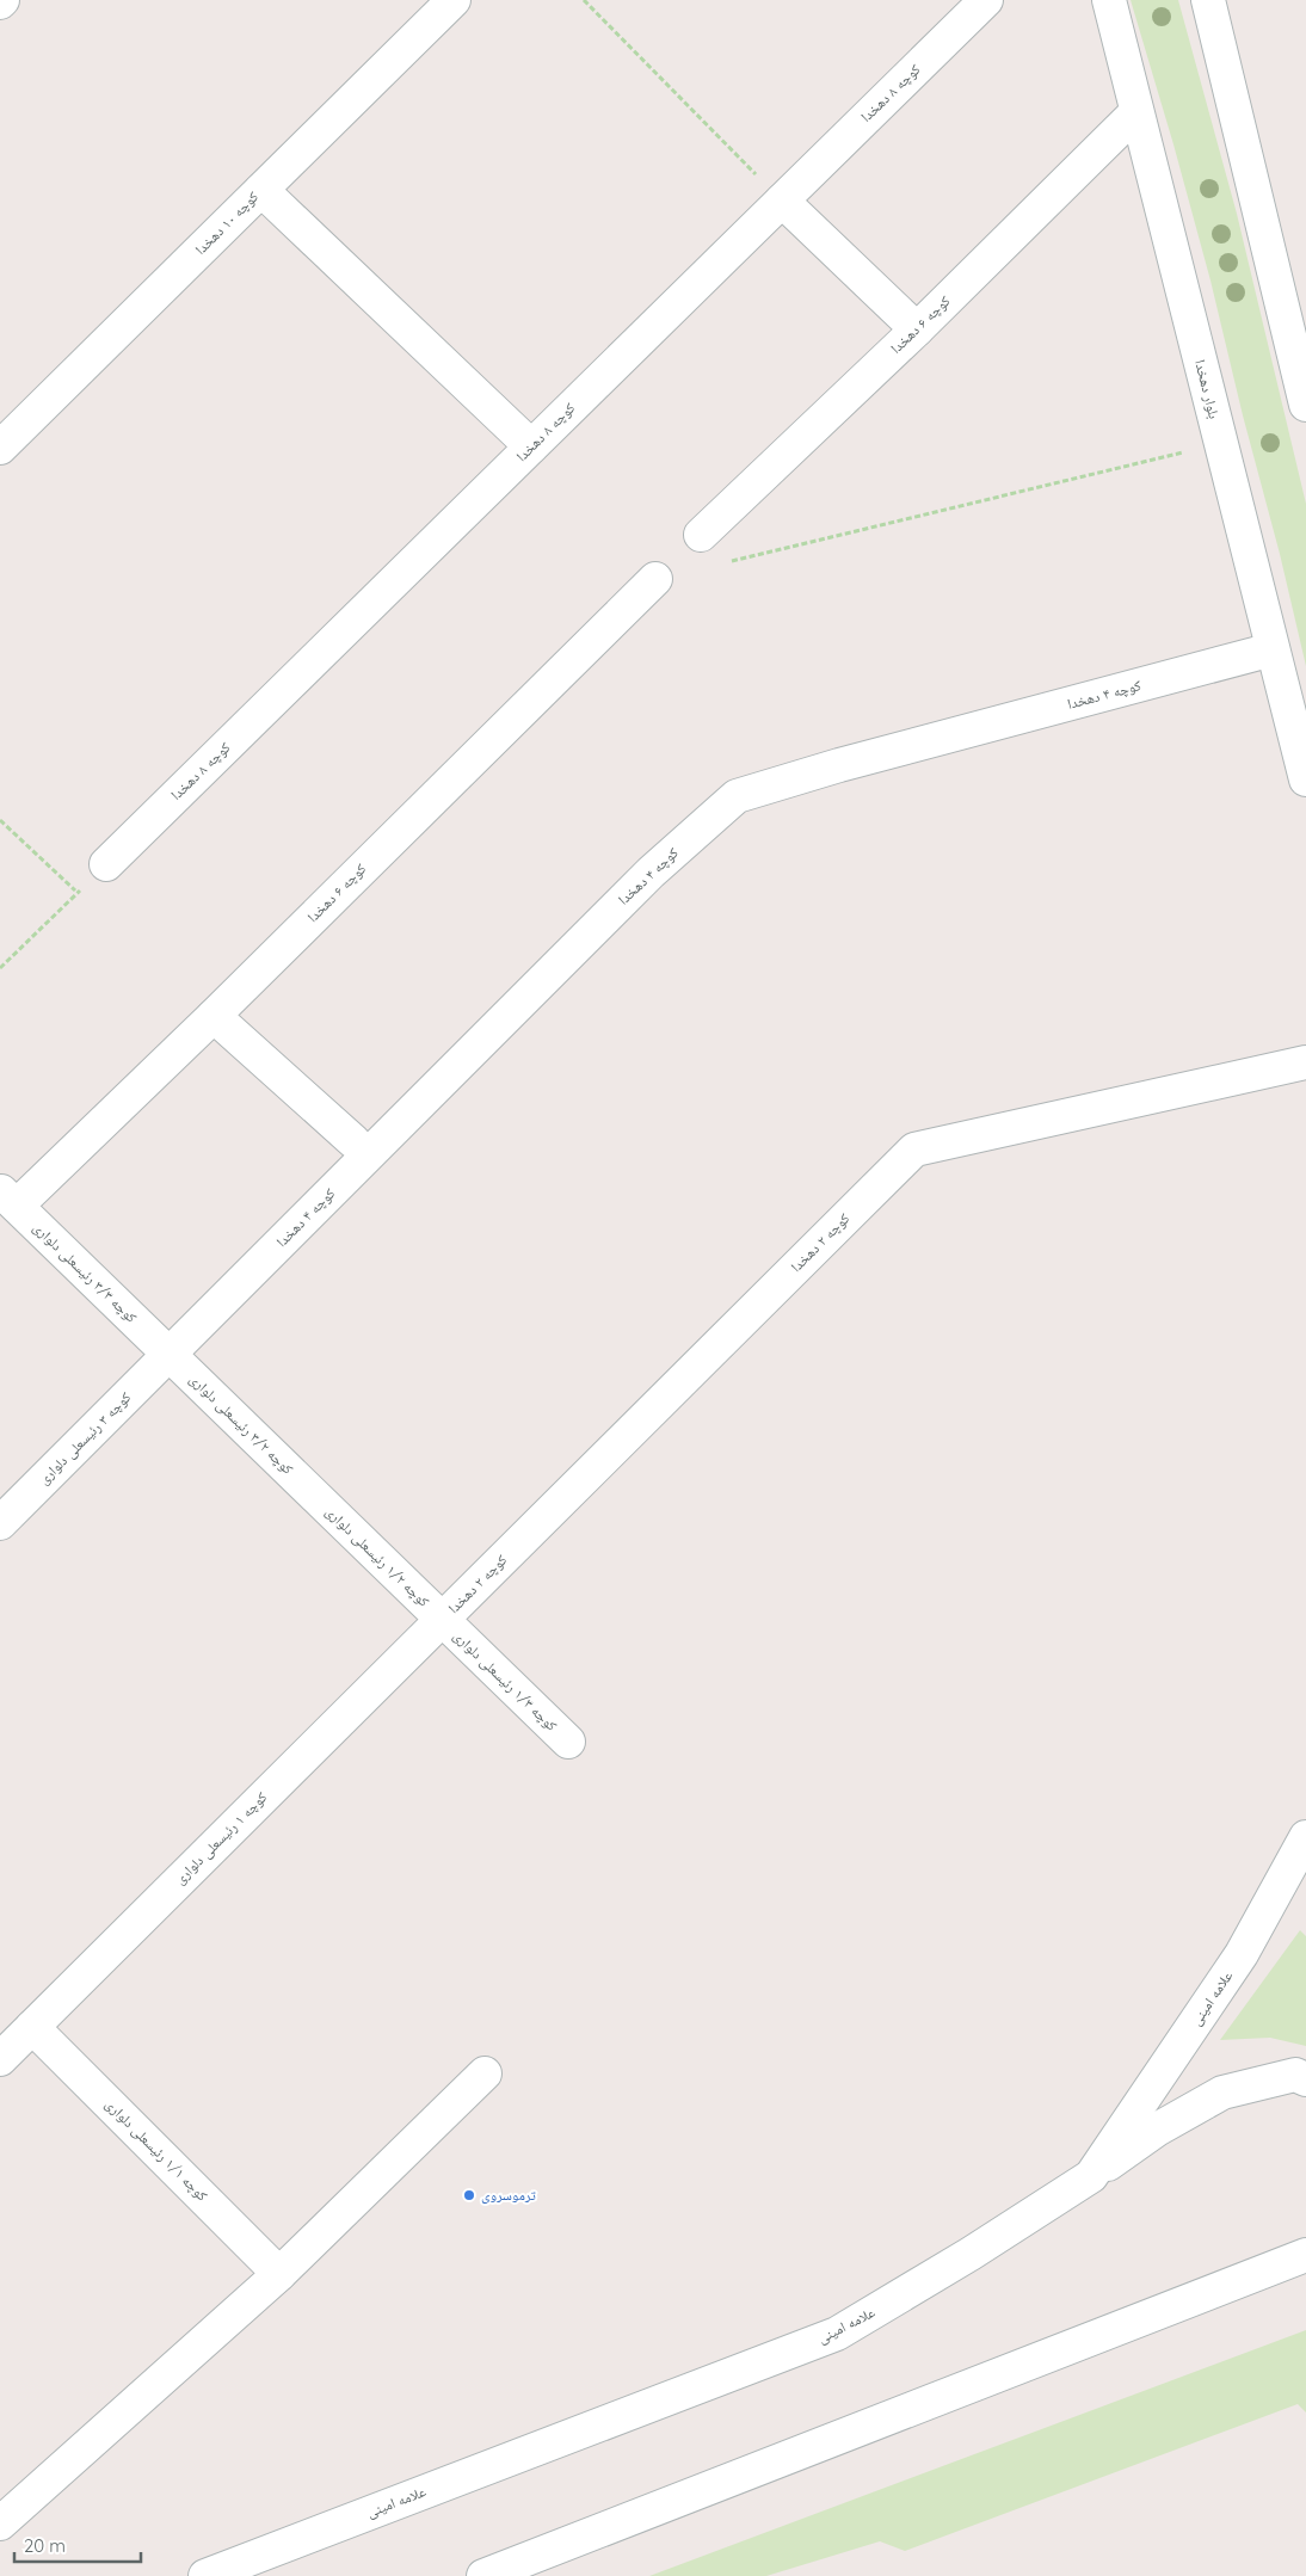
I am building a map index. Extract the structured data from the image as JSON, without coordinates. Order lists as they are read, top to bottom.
{
  "streets": {
    "street": [
      "کوچه ۸ دهخدا",
      "کوچه ۱۰ دهخدا",
      "کوچه ۶ دهخدا",
      "بلوار دهخدا",
      "کوچه ۴ دهخدا",
      "کوچه ۲ دهخدا",
      "کوچه ۳/۳ رئیسعلی دلواری",
      "کوچه ۳/۲ رئیسعلی دلواری",
      "کوچه ۳ رئیسعلی دلواری",
      "کوچه ۱/۲ رئیسعلی دلواری",
      "کوچه ۱/۳ رئیسعلی دلواری",
      "کوچه ۱ رئیسعلی دلواری",
      "علامه امینی",
      "کوچه ۱/۱ رئیسعلی دلواری"
    ]
  },
  "crossings": [
    ["کوچه ۶ دهخدا", "بلوار دهخدا"],
    ["کوچه ۶ دهخدا", "کوچه ۳/۳ رئیسعلی دلواری"],
    ["بلوار دهخدا", "کوچه ۴ دهخدا"],
    ["کوچه ۴ دهخدا", "کوچه ۳/۳ رئیسعلی دلواری"],
    ["کوچه ۴ دهخدا", "کوچه ۳/۲ رئیسعلی دلواری"],
    ["کوچه ۴ دهخدا", "کوچه ۳ رئیسعلی دلواری"],
    ["کوچه ۲ دهخدا", "کوچه ۱/۲ رئیسعلی دلواری"],
    ["کوچه ۲ دهخدا", "کوچه ۱/۳ رئیسعلی دلواری"],
    ["کوچه ۲ دهخدا", "کوچه ۱ رئیسعلی دلواری"],
    ["کوچه ۳/۳ رئیسعلی دلواری", "کوچه ۳/۲ رئیسعلی دلواری"],
    ["کوچه ۳/۳ رئیسعلی دلواری", "کوچه ۳ رئیسعلی دلواری"],
    ["کوچه ۳/۲ رئیسعلی دلواری", "کوچه ۳ رئیسعلی دلواری"],
    ["کوچه ۳/۲ رئیسعلی دلواری", "کوچه ۱/۲ رئیسعلی دلواری"],
    ["کوچه ۱/۲ رئیسعلی دلواری", "کوچه ۱/۳ رئیسعلی دلواری"],
    ["کوچه ۱/۲ رئیسعلی دلواری", "کوچه ۱ رئیسعلی دلواری"],
    ["کوچه ۱/۳ رئیسعلی دلواری", "کوچه ۱ رئیسعلی دلواری"],
    ["کوچه ۱ رئیسعلی دلواری", "کوچه ۱/۱ رئیسعلی دلواری"]
  ],
  "places": ["ترموسروی"],
  "scale_bar": "20 m"
}
